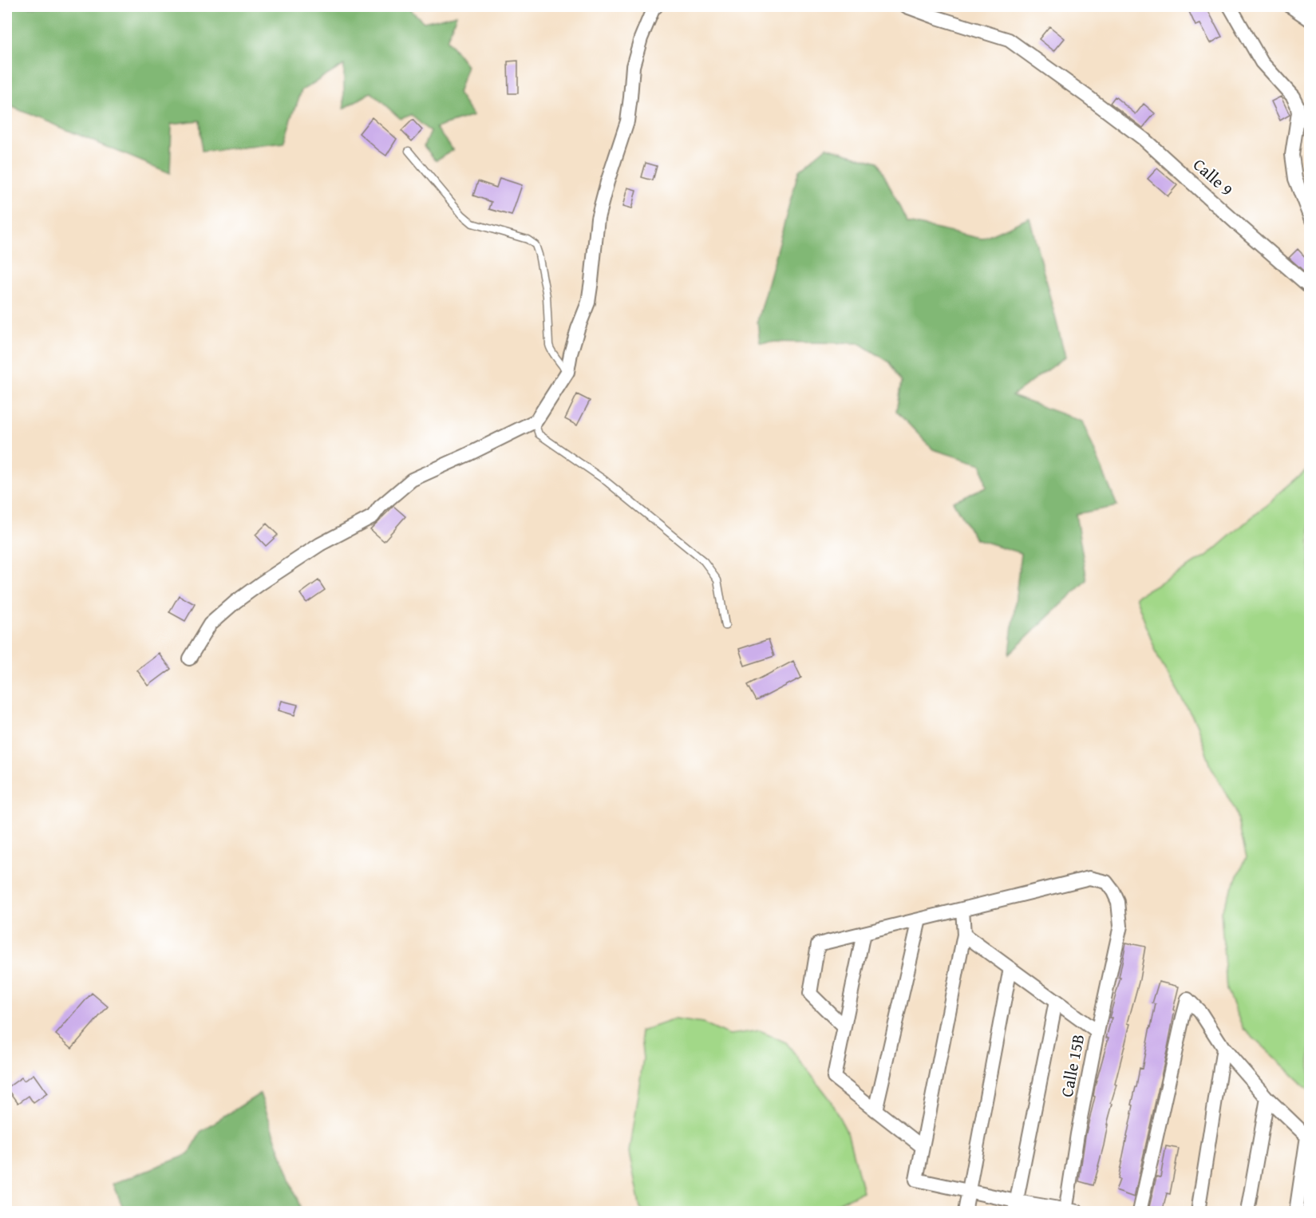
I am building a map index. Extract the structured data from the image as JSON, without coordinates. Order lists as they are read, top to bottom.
{
  "streets": {
    "street": ["Calle 9", "Calle 15B"]
  }
}
